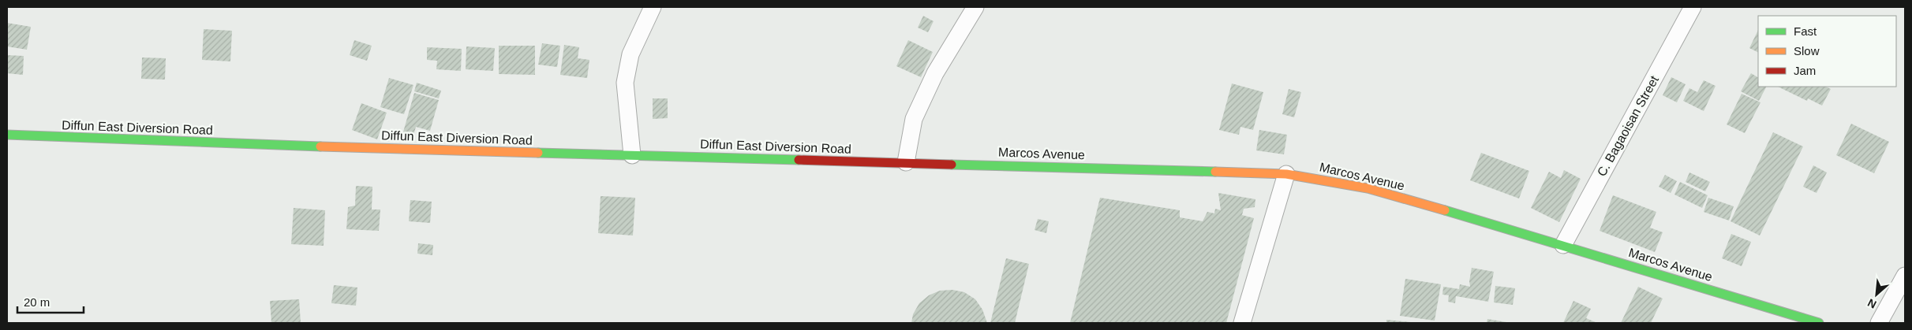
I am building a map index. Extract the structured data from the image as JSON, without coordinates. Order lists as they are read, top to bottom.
{
  "streets": {
    "main road": ["Diffun East Diversion Road", "Marcos Avenue"],
    "street": ["C. Bagaoisan Street"]
  },
  "crossings": [
    ["C. Bagaoisan Street", "Marcos Avenue"],
    ["Diffun East Diversion Road", "Marcos Avenue"]
  ],
  "legend": ["Fast", "Slow", "Jam"],
  "scale_bar": "20 m",
  "north": "bottom left"
}
